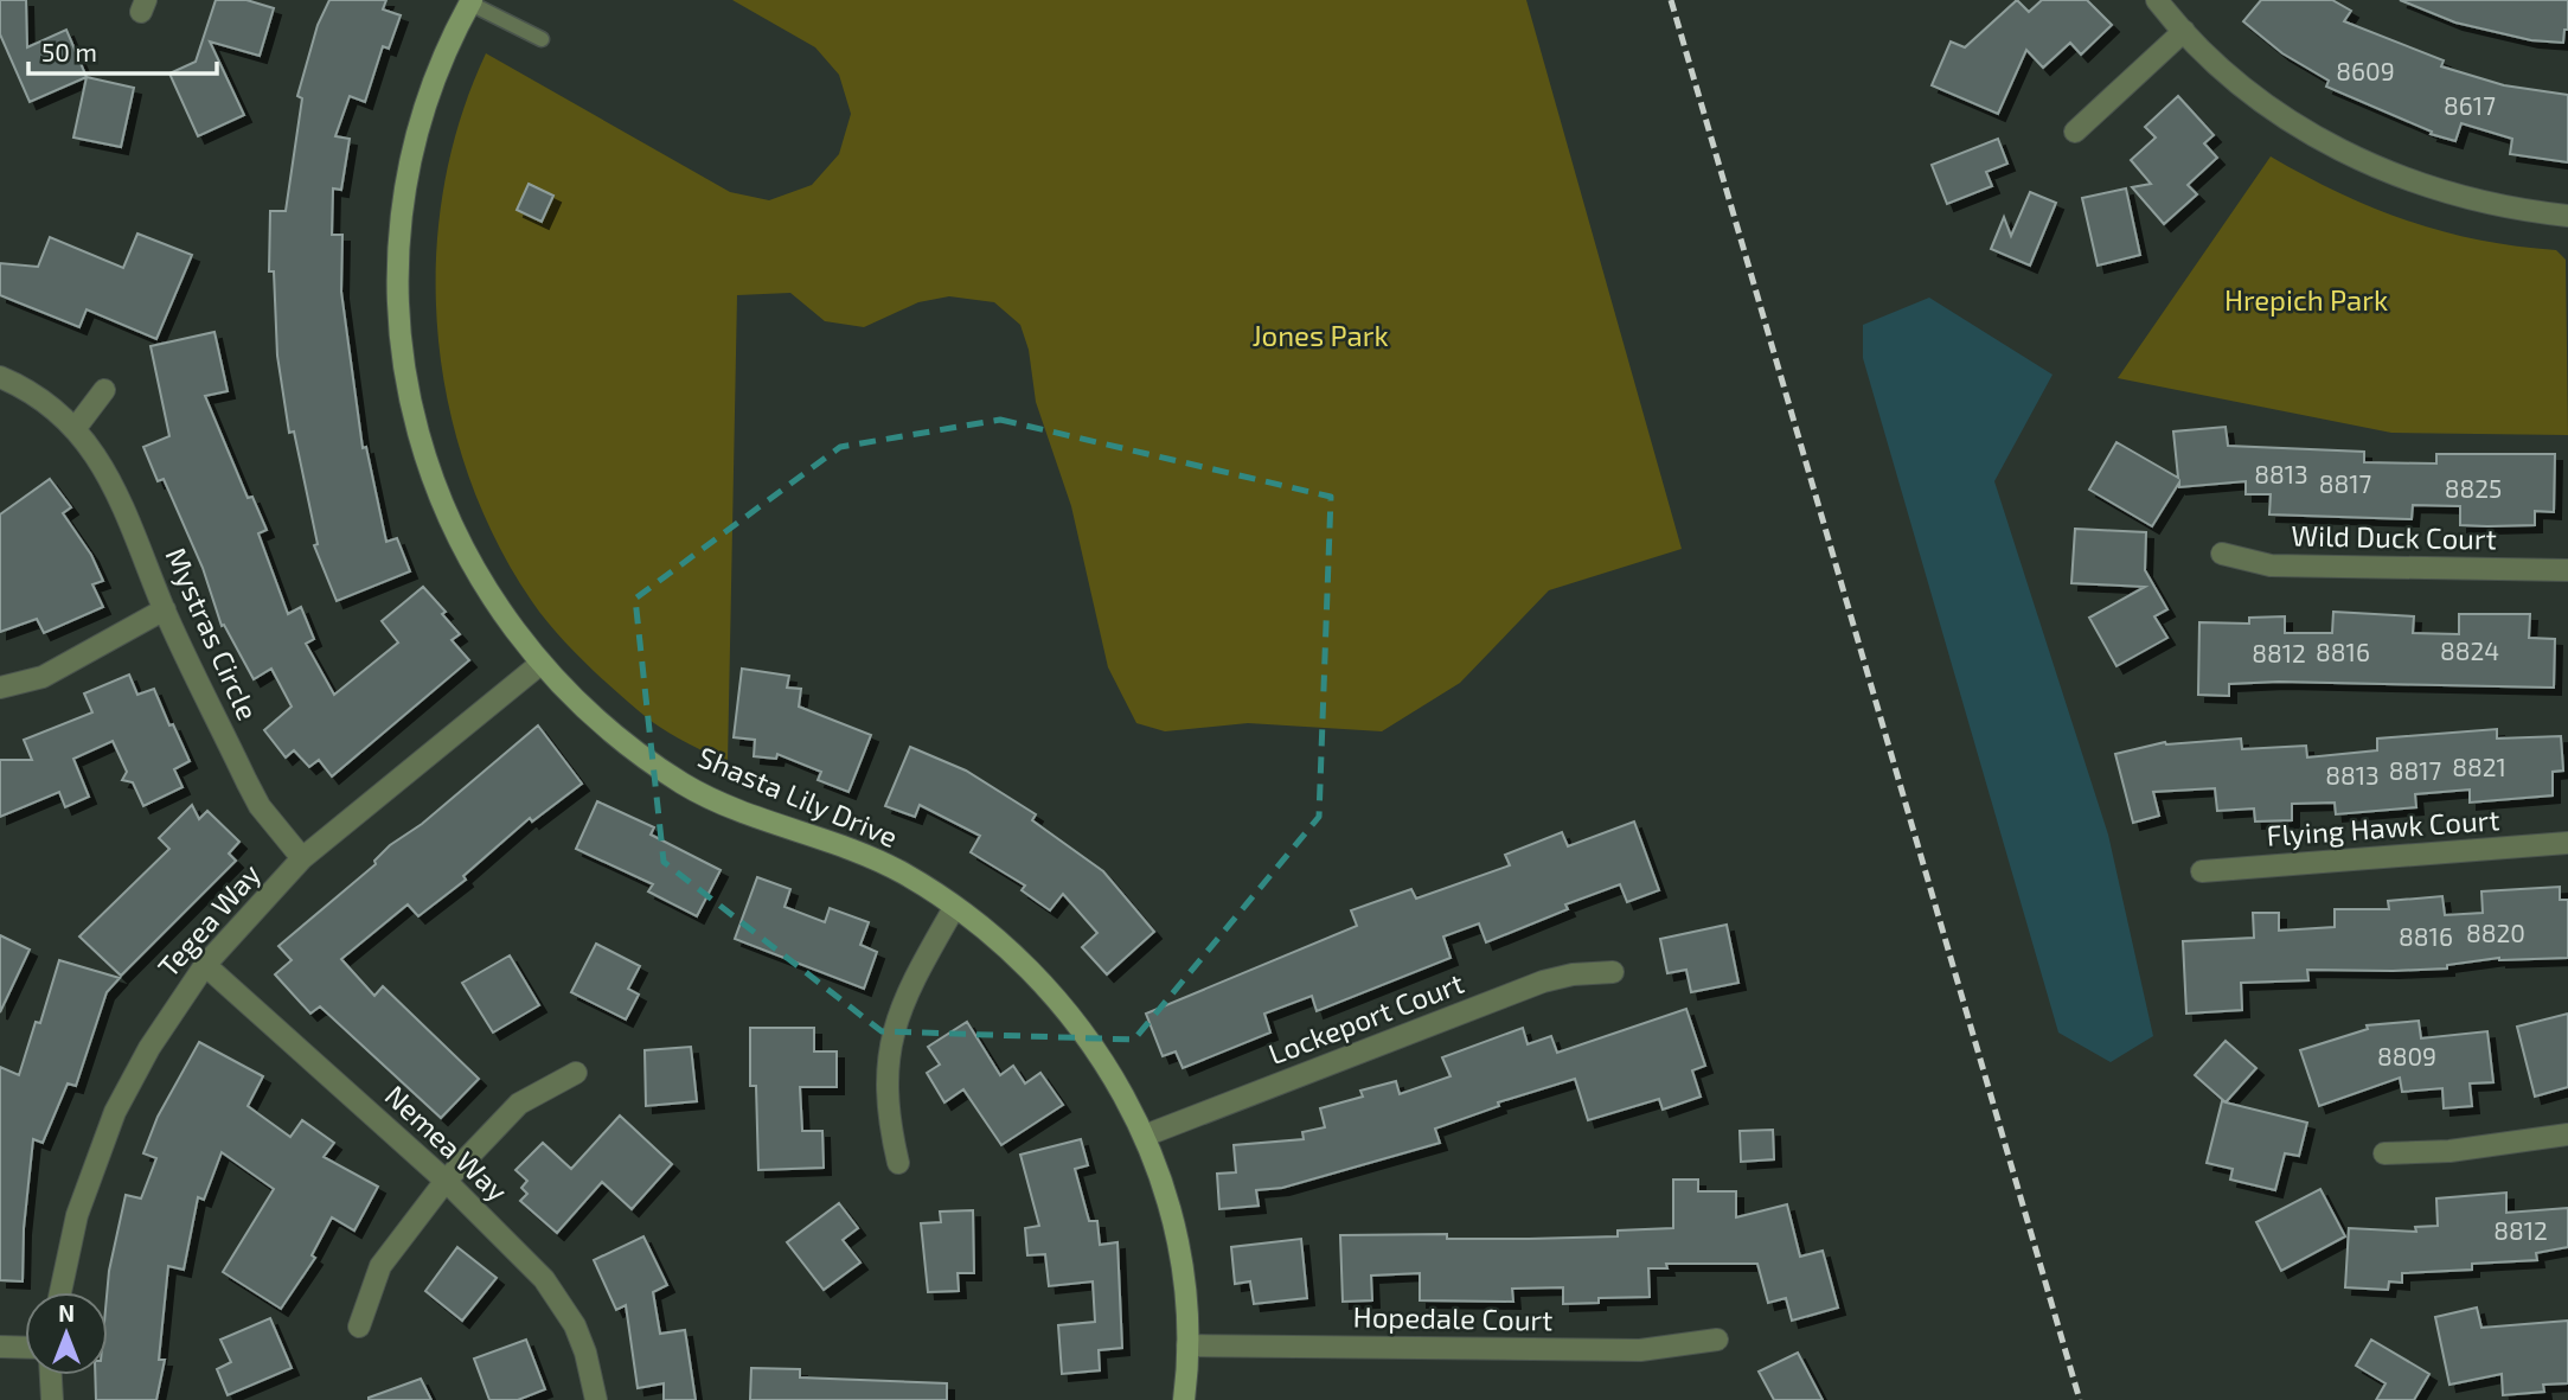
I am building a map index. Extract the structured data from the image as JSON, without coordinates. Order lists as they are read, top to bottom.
{
  "streets": {
    "street": [
      "Wild Duck Court",
      "Mystras Circle",
      "Shasta Lily Drive",
      "Flying Hawk Court",
      "Tegea Way",
      "Lockeport Court",
      "Nemea Way",
      "Hopedale Court"
    ]
  },
  "crossings": [
    ["Mystras Circle", "Tegea Way"],
    ["Shasta Lily Drive", "Tegea Way"],
    ["Shasta Lily Drive", "Lockeport Court"],
    ["Shasta Lily Drive", "Hopedale Court"],
    ["Tegea Way", "Nemea Way"]
  ],
  "parks": ["Hrepich Park", "Jones Park"],
  "house_numbers": [
    "8609",
    "8617",
    "8813",
    "8817",
    "8825",
    "8824",
    "8816",
    "8812",
    "8821",
    "8817",
    "8813",
    "8820",
    "8816",
    "8809",
    "8812"
  ],
  "scale_bar": "50 m",
  "north": "top"
}
